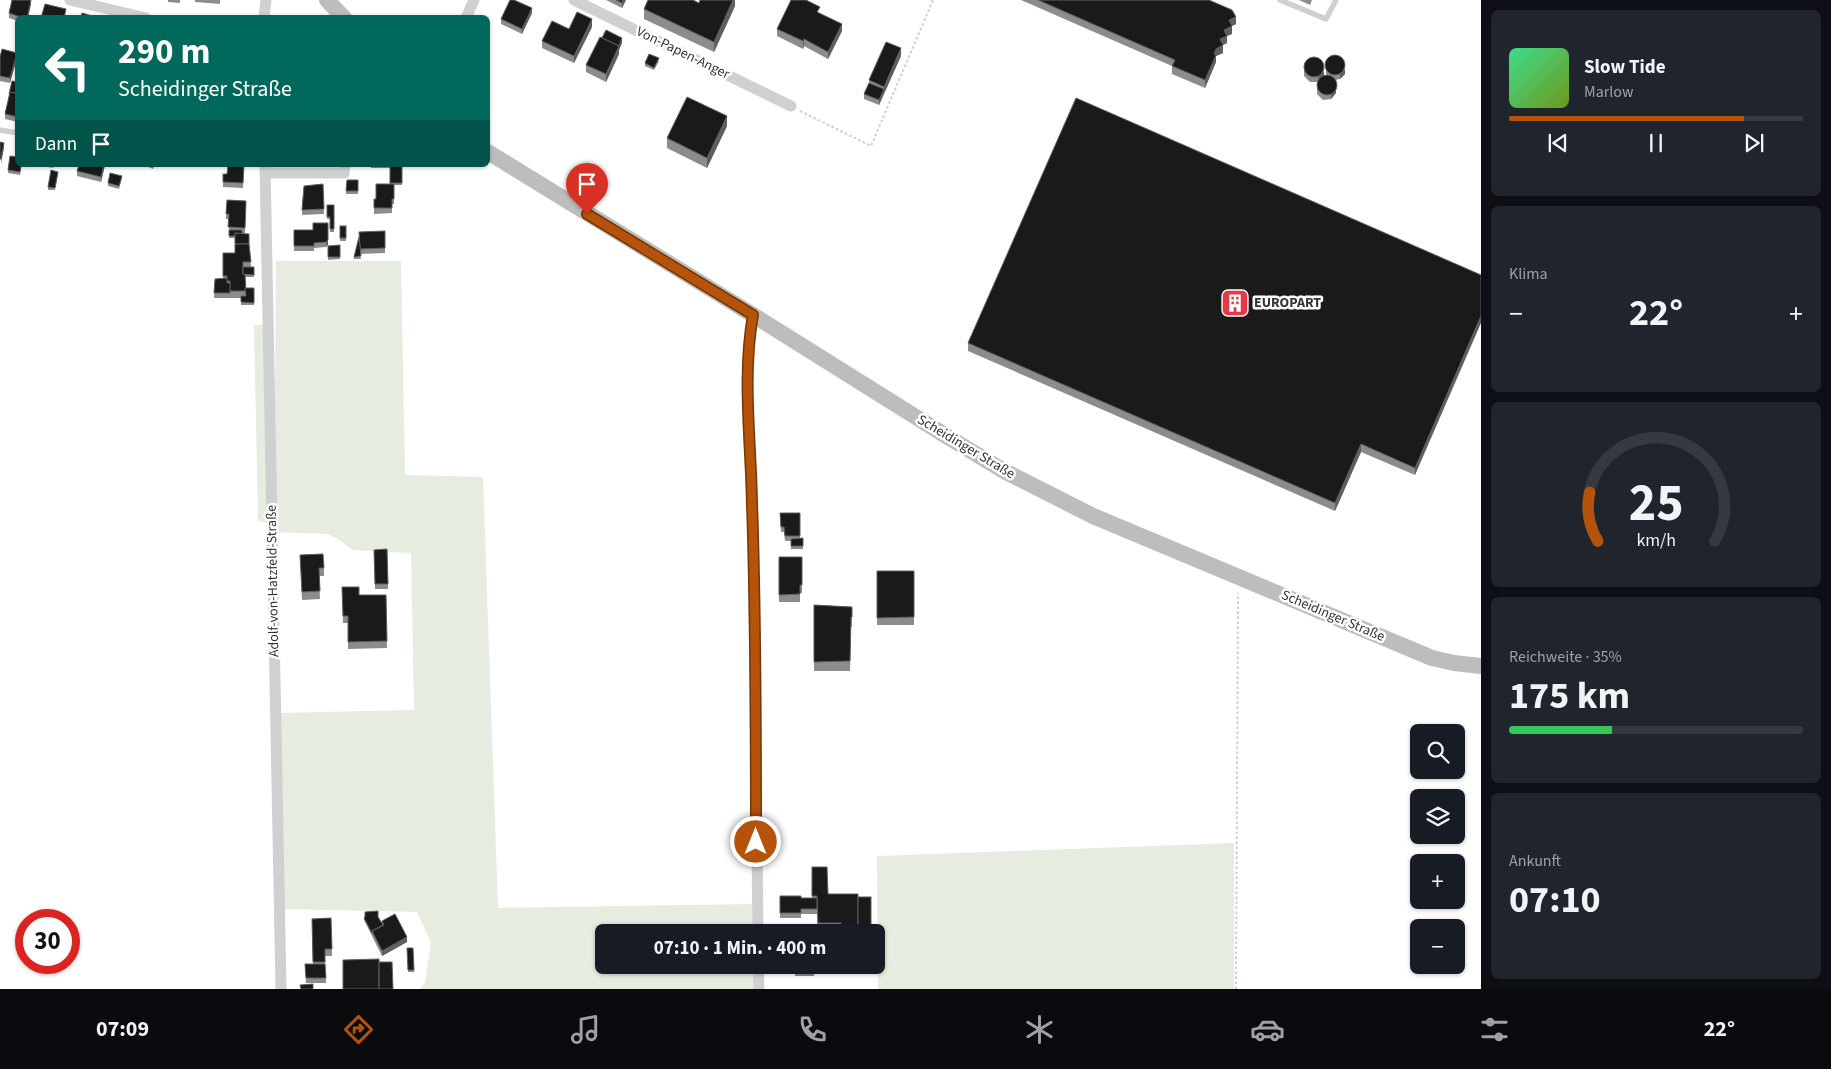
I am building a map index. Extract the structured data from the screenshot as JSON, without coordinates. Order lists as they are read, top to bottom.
{
  "streets": {
    "main road": ["Scheidinger Straße"],
    "street": ["Von-Papen-Anger", "Adolf-von-Hatzfeld-Straße"]
  },
  "places": {
    "building": ["EUROPART"]
  },
  "page": {
    "turn": ["290 m", "Scheidinger Straße"],
    "song": ["Slow Tide", "Marlow"],
    "then": "Dann",
    "tile": [
      "Klima",
      ["Reichweite · 35%", "175 km"],
      ["Ankunft", "07:10"]
    ],
    "heat": ["−", "22°", "+"],
    "map_buttons": ["+", "−"],
    "limit": "30",
    "trip": "07:10 · 1 Min. · 400 m",
    "tabs": ["07:09", "22°"],
    "gauge": ["25", "km/h"]
  }
}
